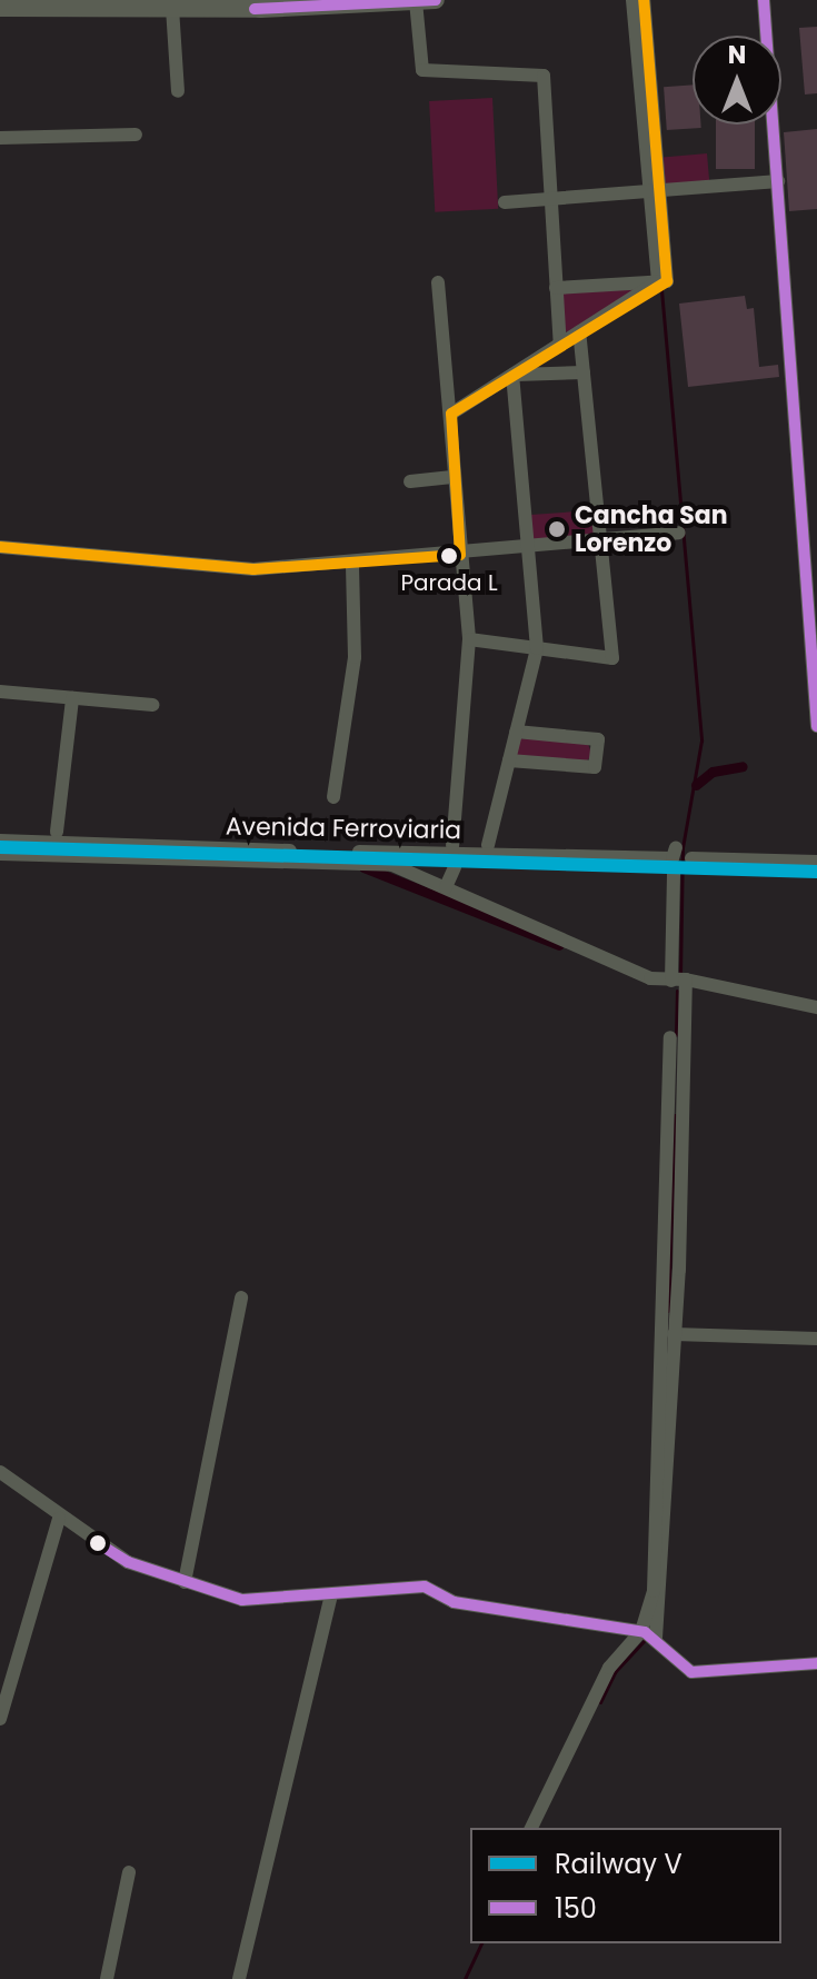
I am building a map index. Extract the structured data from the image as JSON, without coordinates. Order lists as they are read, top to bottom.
{
  "streets": {
    "street": ["Avenida Ferroviaria"]
  },
  "places": ["Cancha San Lorenzo", "Parada L"],
  "lines": ["transit line 150", "transit line L", "rail line V"],
  "legend": ["Railway V", "150"],
  "north": "top"
}
